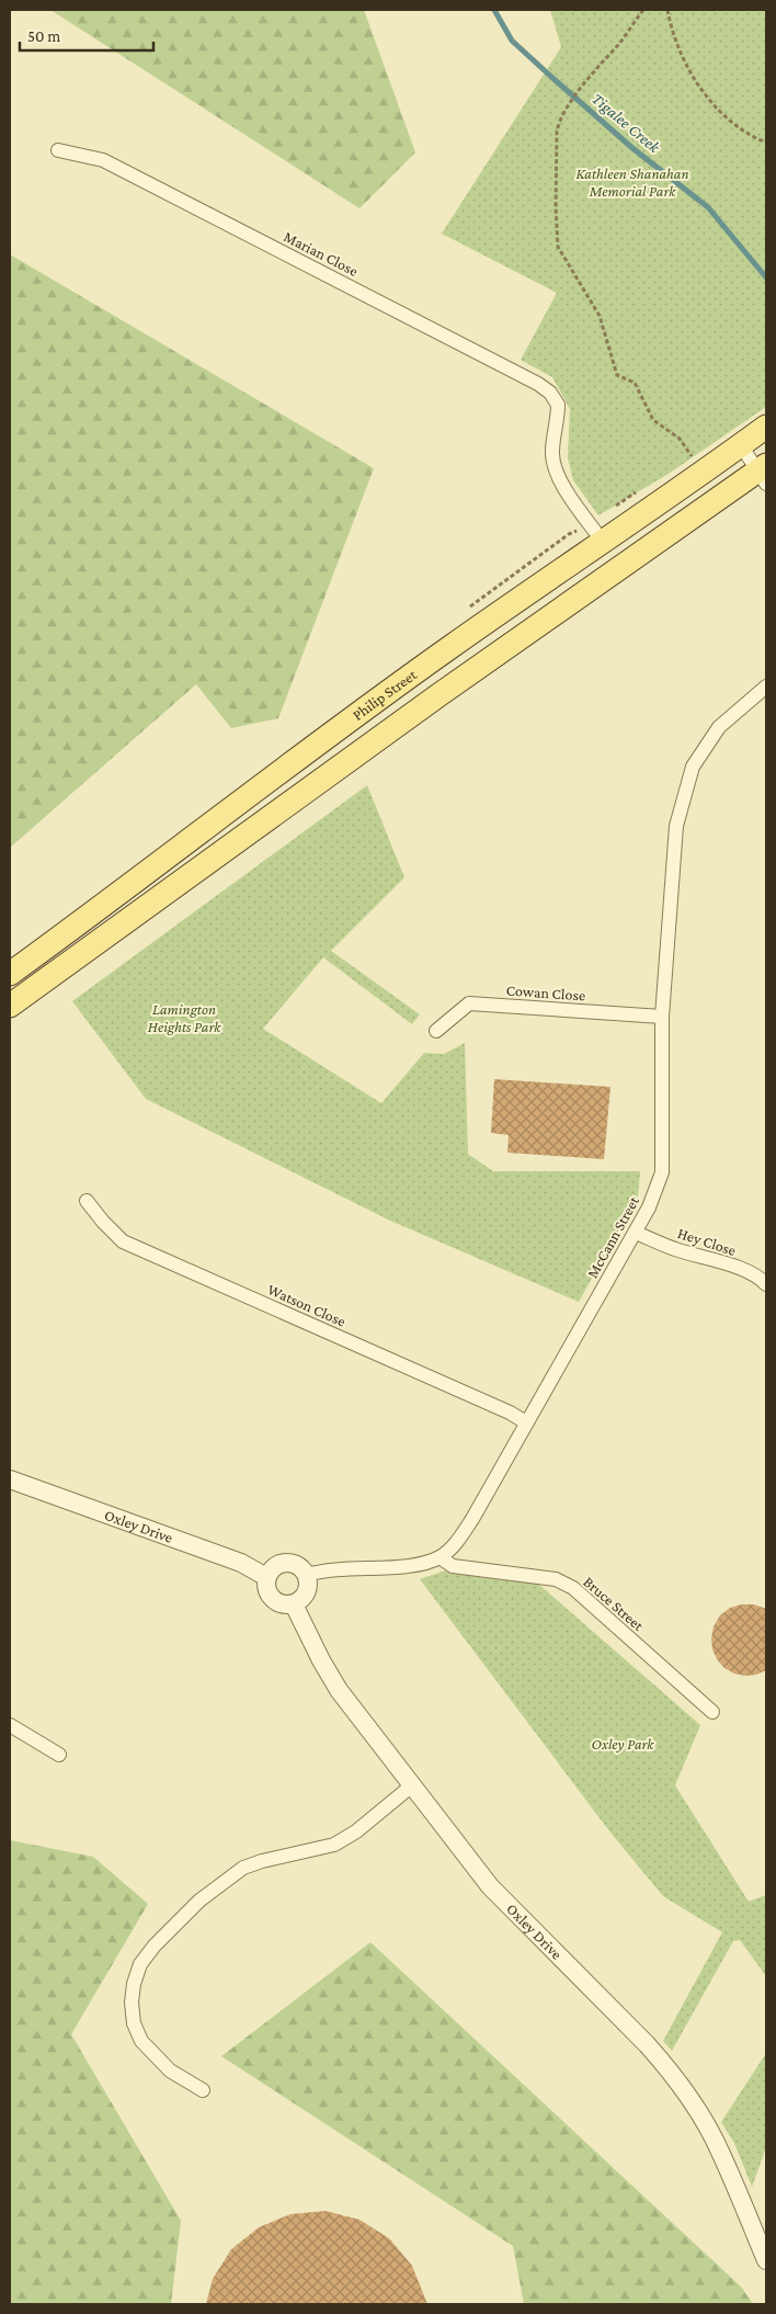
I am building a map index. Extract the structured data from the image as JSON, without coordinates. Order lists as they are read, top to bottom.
{
  "streets": {
    "main road": ["Philip Street"],
    "street": [
      "Marian Close",
      "Cowan Close",
      "McCann Street",
      "Hey Close",
      "Watson Close",
      "Oxley Drive",
      "Bruce Street"
    ]
  },
  "crossings": [
    ["Marian Close", "Philip Street"],
    ["Cowan Close", "McCann Street"],
    ["McCann Street", "Hey Close"],
    ["McCann Street", "Watson Close"],
    ["McCann Street", "Bruce Street"]
  ],
  "water": ["Tigalee Creek"],
  "parks": ["Kathleen Shanahan Memorial Park", "Lamington Heights Park", "Oxley Park"],
  "scale_bar": "50 m"
}
